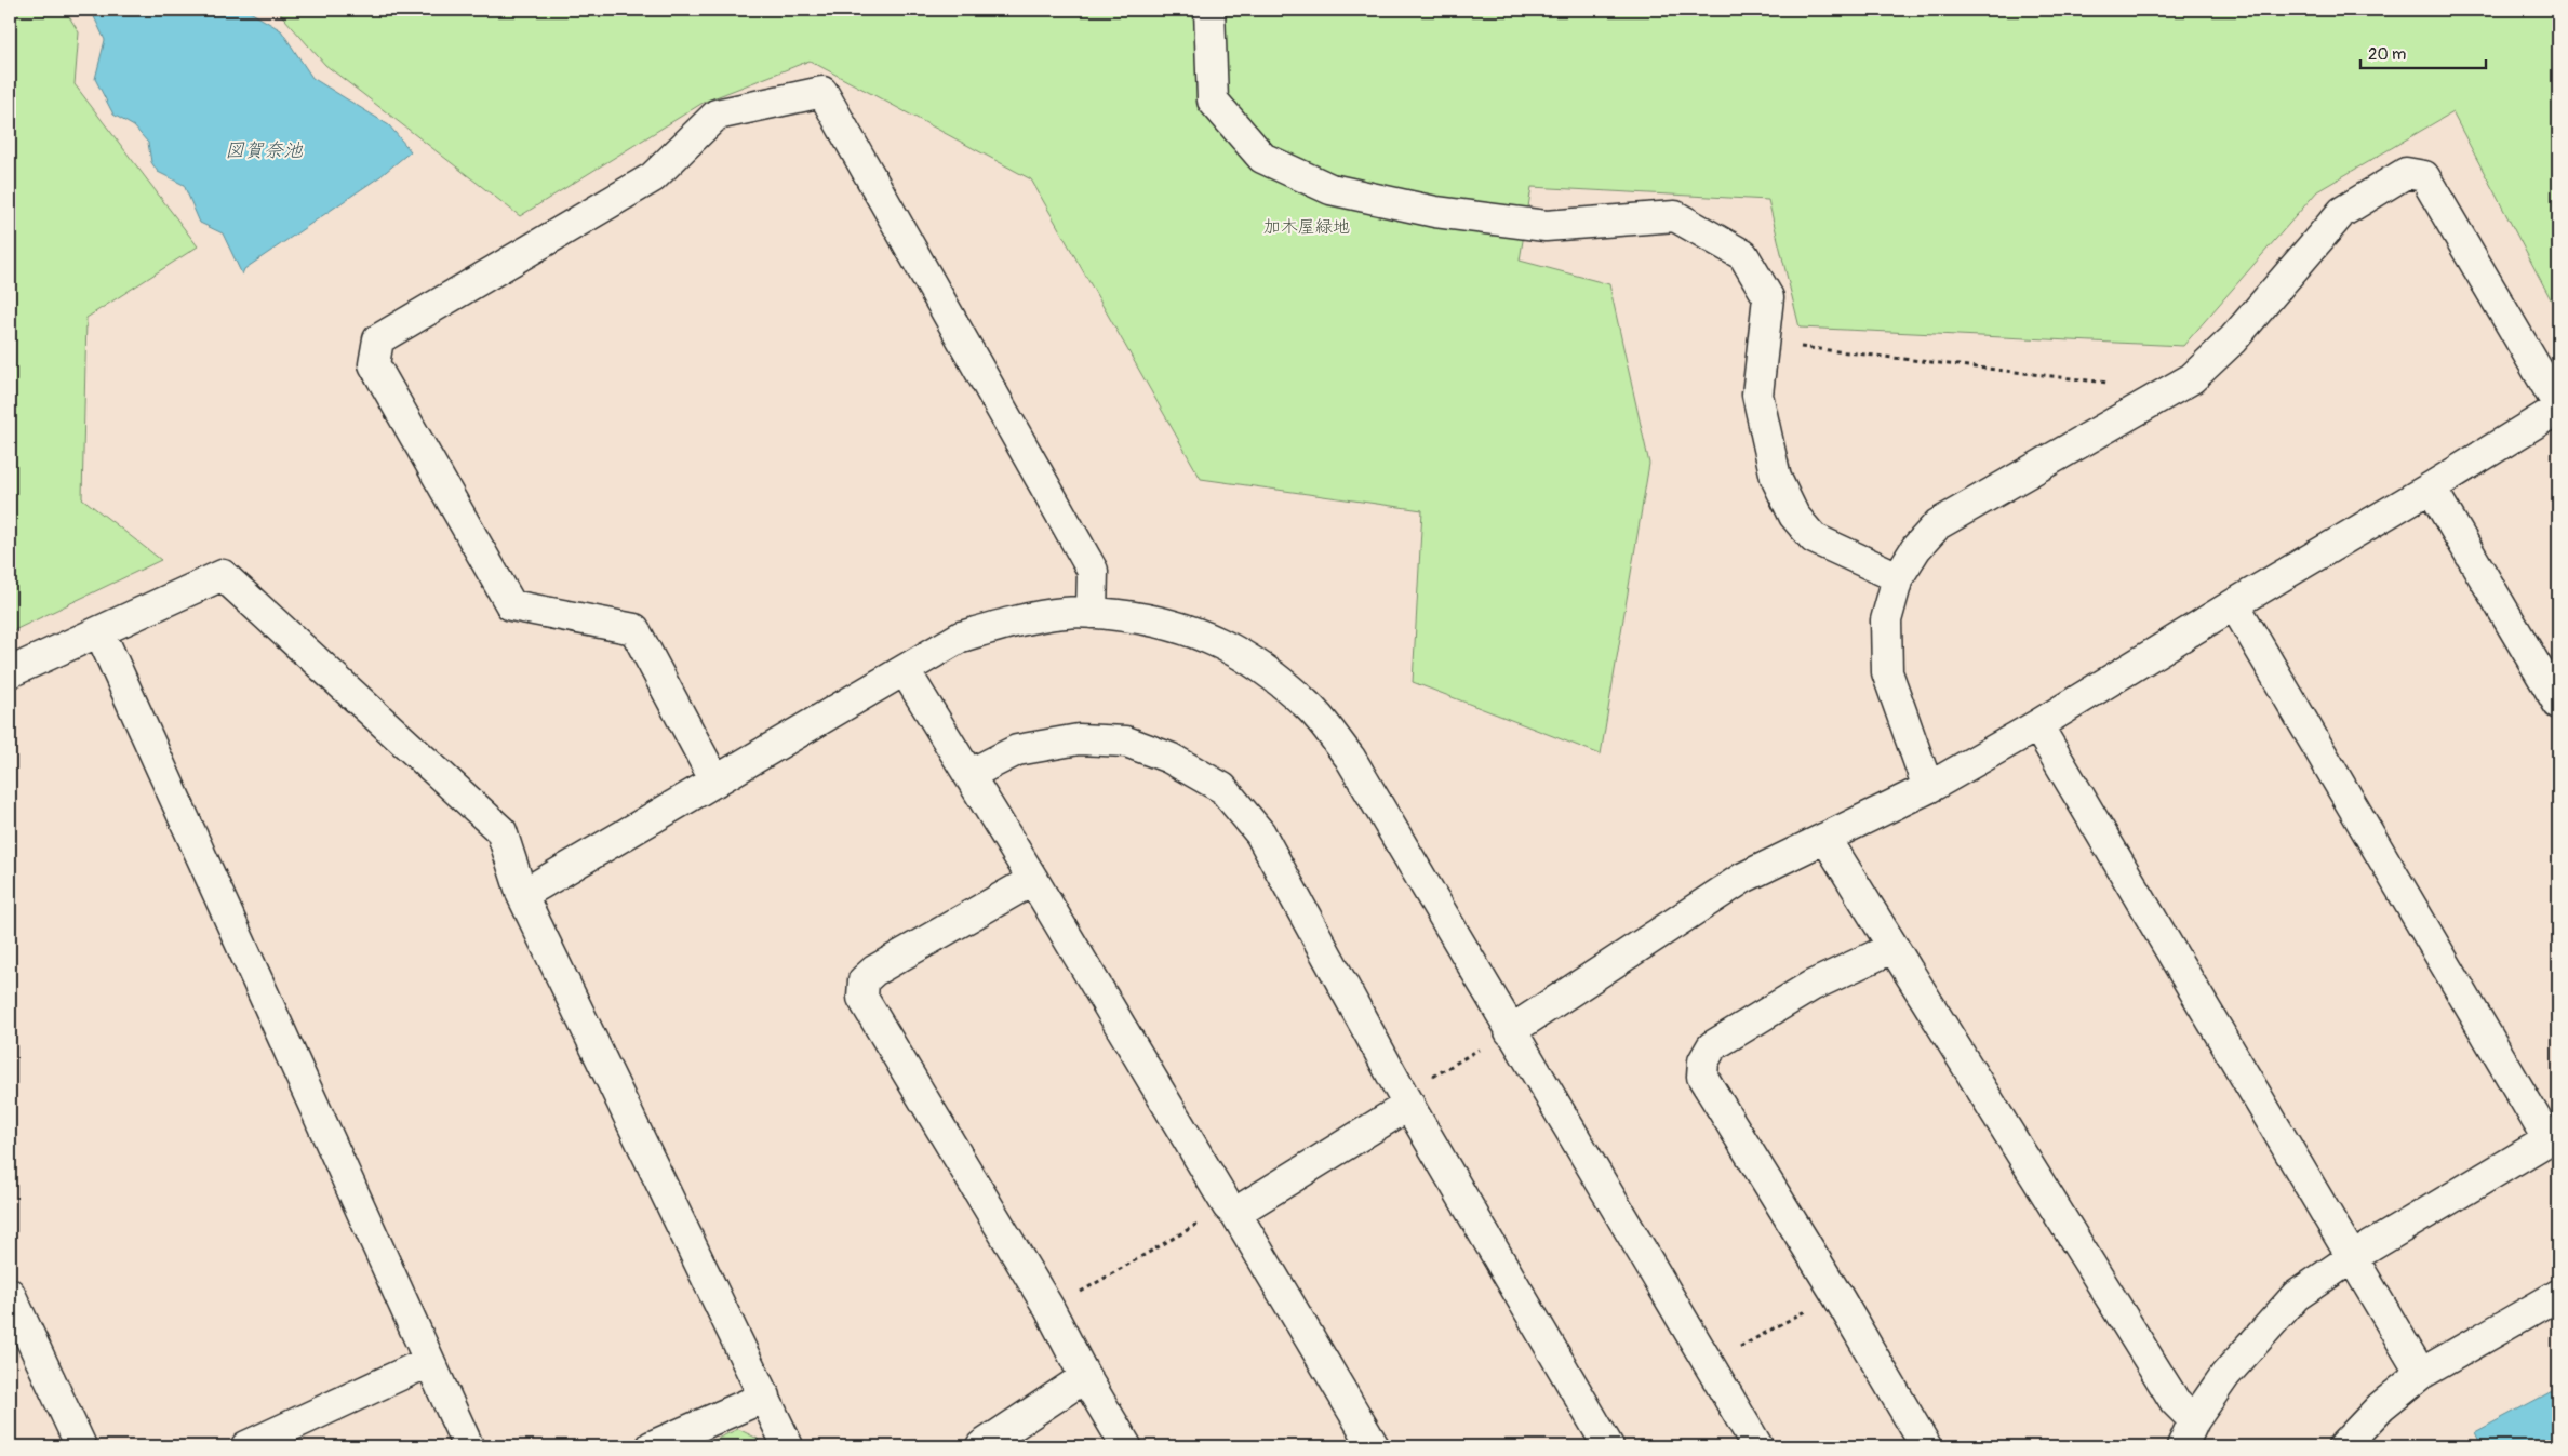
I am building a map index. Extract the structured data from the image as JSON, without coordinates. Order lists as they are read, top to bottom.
{
  "water": ["図賀奈池"],
  "parks": ["加木屋緑地"],
  "scale_bar": "20 m"
}
